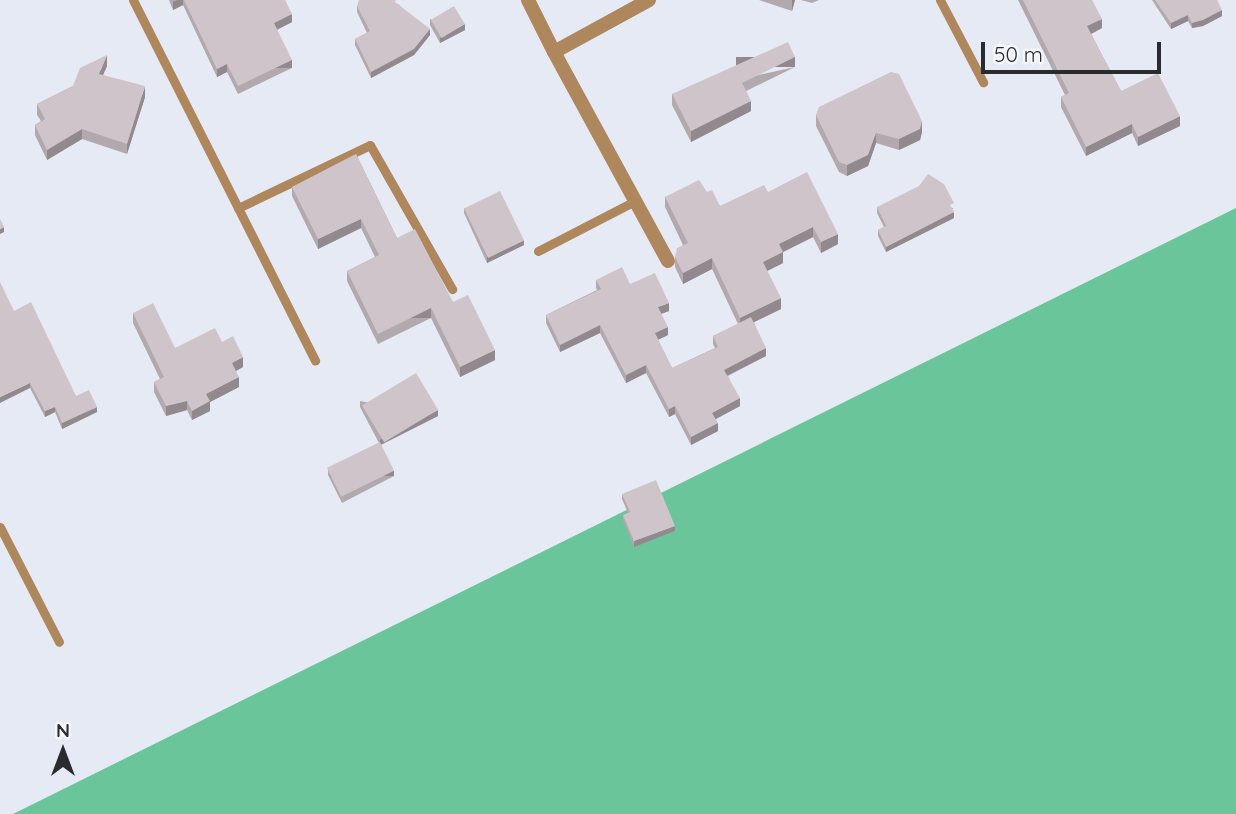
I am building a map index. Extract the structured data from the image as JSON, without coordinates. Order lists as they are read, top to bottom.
{
  "scale_bar": "50 m",
  "north": "top"
}
